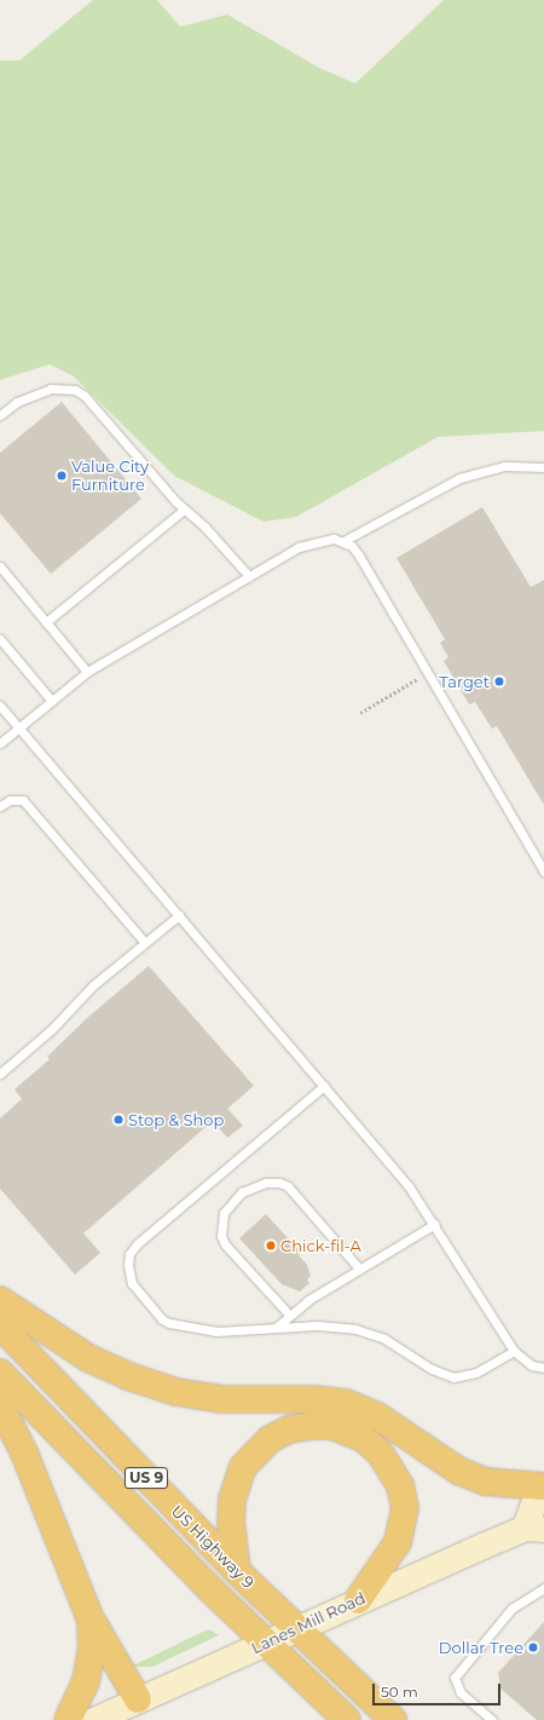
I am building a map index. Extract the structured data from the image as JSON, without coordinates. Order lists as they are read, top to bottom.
{
  "streets": {
    "highway": ["US 9", "US Highway 9"],
    "street": ["Lanes Mill Road"]
  },
  "crossings": [
    ["US Highway 9", "Lanes Mill Road"]
  ],
  "places": [
    "Value City Furniture",
    "Target",
    "Stop & Shop",
    "Chick-fil-A",
    "Dollar Tree"
  ],
  "scale_bar": "50 m"
}
